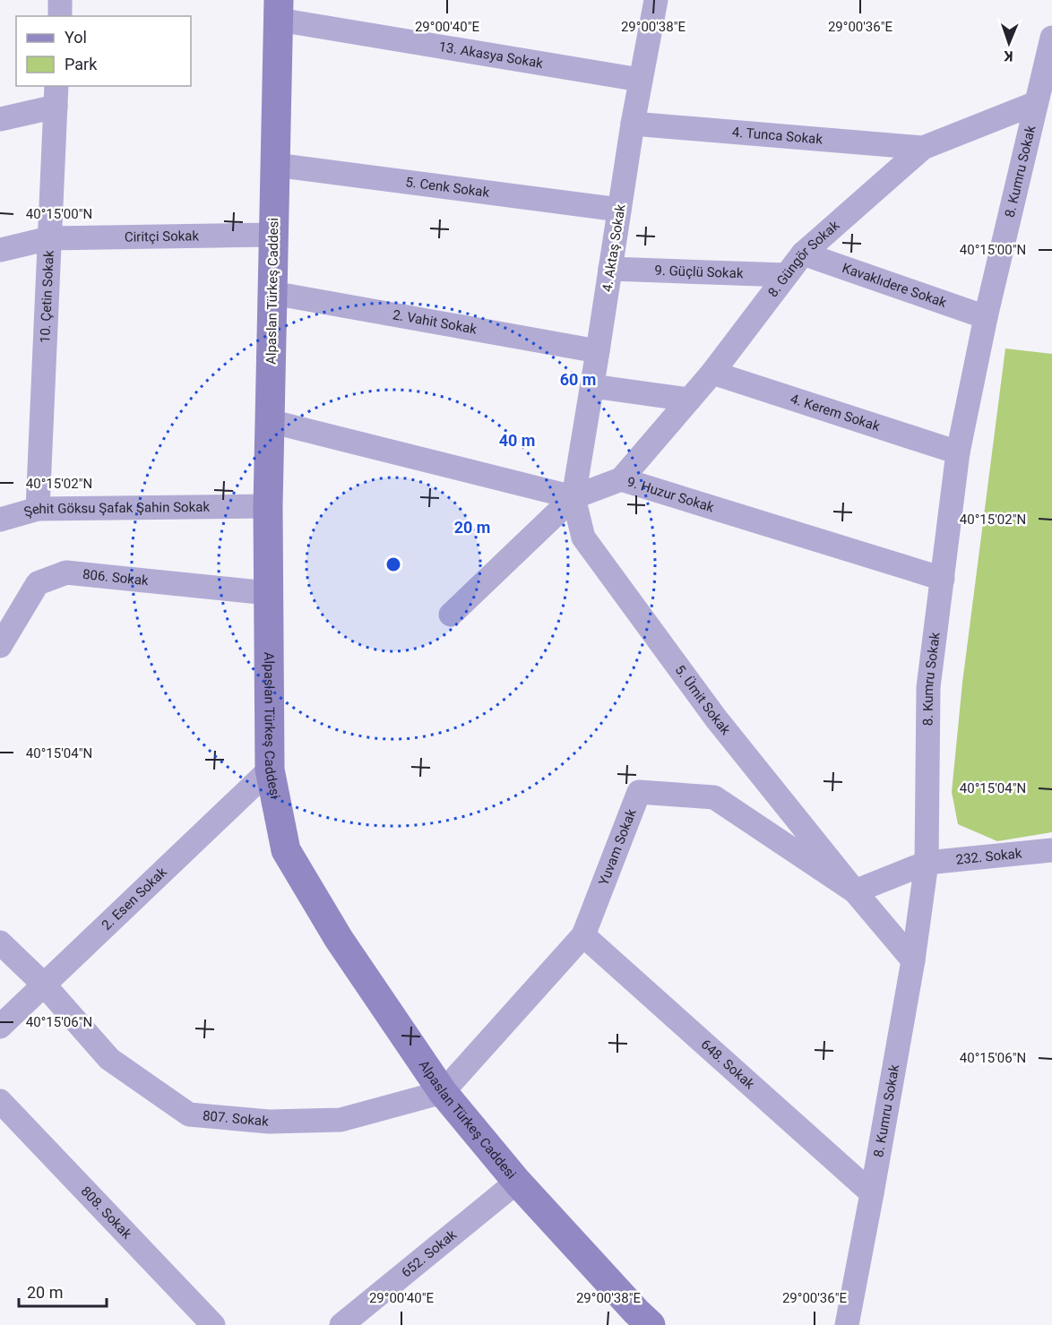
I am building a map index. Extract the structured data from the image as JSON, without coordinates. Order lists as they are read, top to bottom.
{
  "streets": {
    "main road": ["Alpaslan Türkeş Caddesi"],
    "street": [
      "13. Akasya Sokak",
      "4. Tunca Sokak",
      "8. Kumru Sokak",
      "5. Cenk Sokak",
      "Ciritçi Sokak",
      "4. Aktaş Sokak",
      "8. Güngör Sokak",
      "9. Güçlü Sokak",
      "Kavaklıdere Sokak",
      "10. Çetin Sokak",
      "2. Vahit Sokak",
      "4. Kerem Sokak",
      "9. Huzur Sokak",
      "Şehit Göksu Şafak Şahin Sokak",
      "806. Sokak",
      "5. Ümit Sokak",
      "Yuvam Sokak",
      "232. Sokak",
      "2. Esen Sokak",
      "648. Sokak",
      "807. Sokak",
      "808. Sokak",
      "652. Sokak"
    ]
  },
  "crossings": [
    ["13. Akasya Sokak", "4. Aktaş Sokak"],
    ["13. Akasya Sokak", "Alpaslan Türkeş Caddesi"],
    ["4. Tunca Sokak", "4. Aktaş Sokak"],
    ["4. Tunca Sokak", "8. Güngör Sokak"],
    ["8. Kumru Sokak", "8. Güngör Sokak"],
    ["8. Kumru Sokak", "Kavaklıdere Sokak"],
    ["8. Kumru Sokak", "4. Kerem Sokak"],
    ["8. Kumru Sokak", "9. Huzur Sokak"],
    ["8. Kumru Sokak", "232. Sokak"],
    ["8. Kumru Sokak", "648. Sokak"],
    ["5. Cenk Sokak", "4. Aktaş Sokak"],
    ["5. Cenk Sokak", "Alpaslan Türkeş Caddesi"],
    ["Ciritçi Sokak", "Alpaslan Türkeş Caddesi"],
    ["Ciritçi Sokak", "10. Çetin Sokak"],
    ["4. Aktaş Sokak", "9. Güçlü Sokak"],
    ["4. Aktaş Sokak", "2. Vahit Sokak"],
    ["4. Aktaş Sokak", "9. Huzur Sokak"],
    ["4. Aktaş Sokak", "5. Ümit Sokak"],
    ["8. Güngör Sokak", "9. Güçlü Sokak"],
    ["8. Güngör Sokak", "Kavaklıdere Sokak"],
    ["8. Güngör Sokak", "4. Kerem Sokak"],
    ["8. Güngör Sokak", "9. Huzur Sokak"],
    ["Alpaslan Türkeş Caddesi", "2. Vahit Sokak"],
    ["Alpaslan Türkeş Caddesi", "Şehit Göksu Şafak Şahin Sokak"],
    ["Alpaslan Türkeş Caddesi", "806. Sokak"],
    ["Alpaslan Türkeş Caddesi", "Yuvam Sokak"],
    ["Alpaslan Türkeş Caddesi", "2. Esen Sokak"],
    ["Alpaslan Türkeş Caddesi", "807. Sokak"],
    ["Alpaslan Türkeş Caddesi", "652. Sokak"],
    ["10. Çetin Sokak", "Şehit Göksu Şafak Şahin Sokak"],
    ["9. Huzur Sokak", "5. Ümit Sokak"],
    ["5. Ümit Sokak", "Yuvam Sokak"],
    ["5. Ümit Sokak", "232. Sokak"],
    ["Yuvam Sokak", "232. Sokak"],
    ["Yuvam Sokak", "648. Sokak"],
    ["Yuvam Sokak", "807. Sokak"],
    ["2. Esen Sokak", "807. Sokak"]
  ],
  "legend": ["Yol", "Park"],
  "scale_bar": "20 m",
  "north": "bottom",
  "coordinates": [
    "29°00'40\"E",
    "29°00'38\"E",
    "29°00'36\"E",
    "40°15'00\"N",
    "40°15'02\"N",
    "40°15'04\"N",
    "40°15'06\"N"
  ],
  "rings": ["60 m", "40 m", "20 m"]
}
